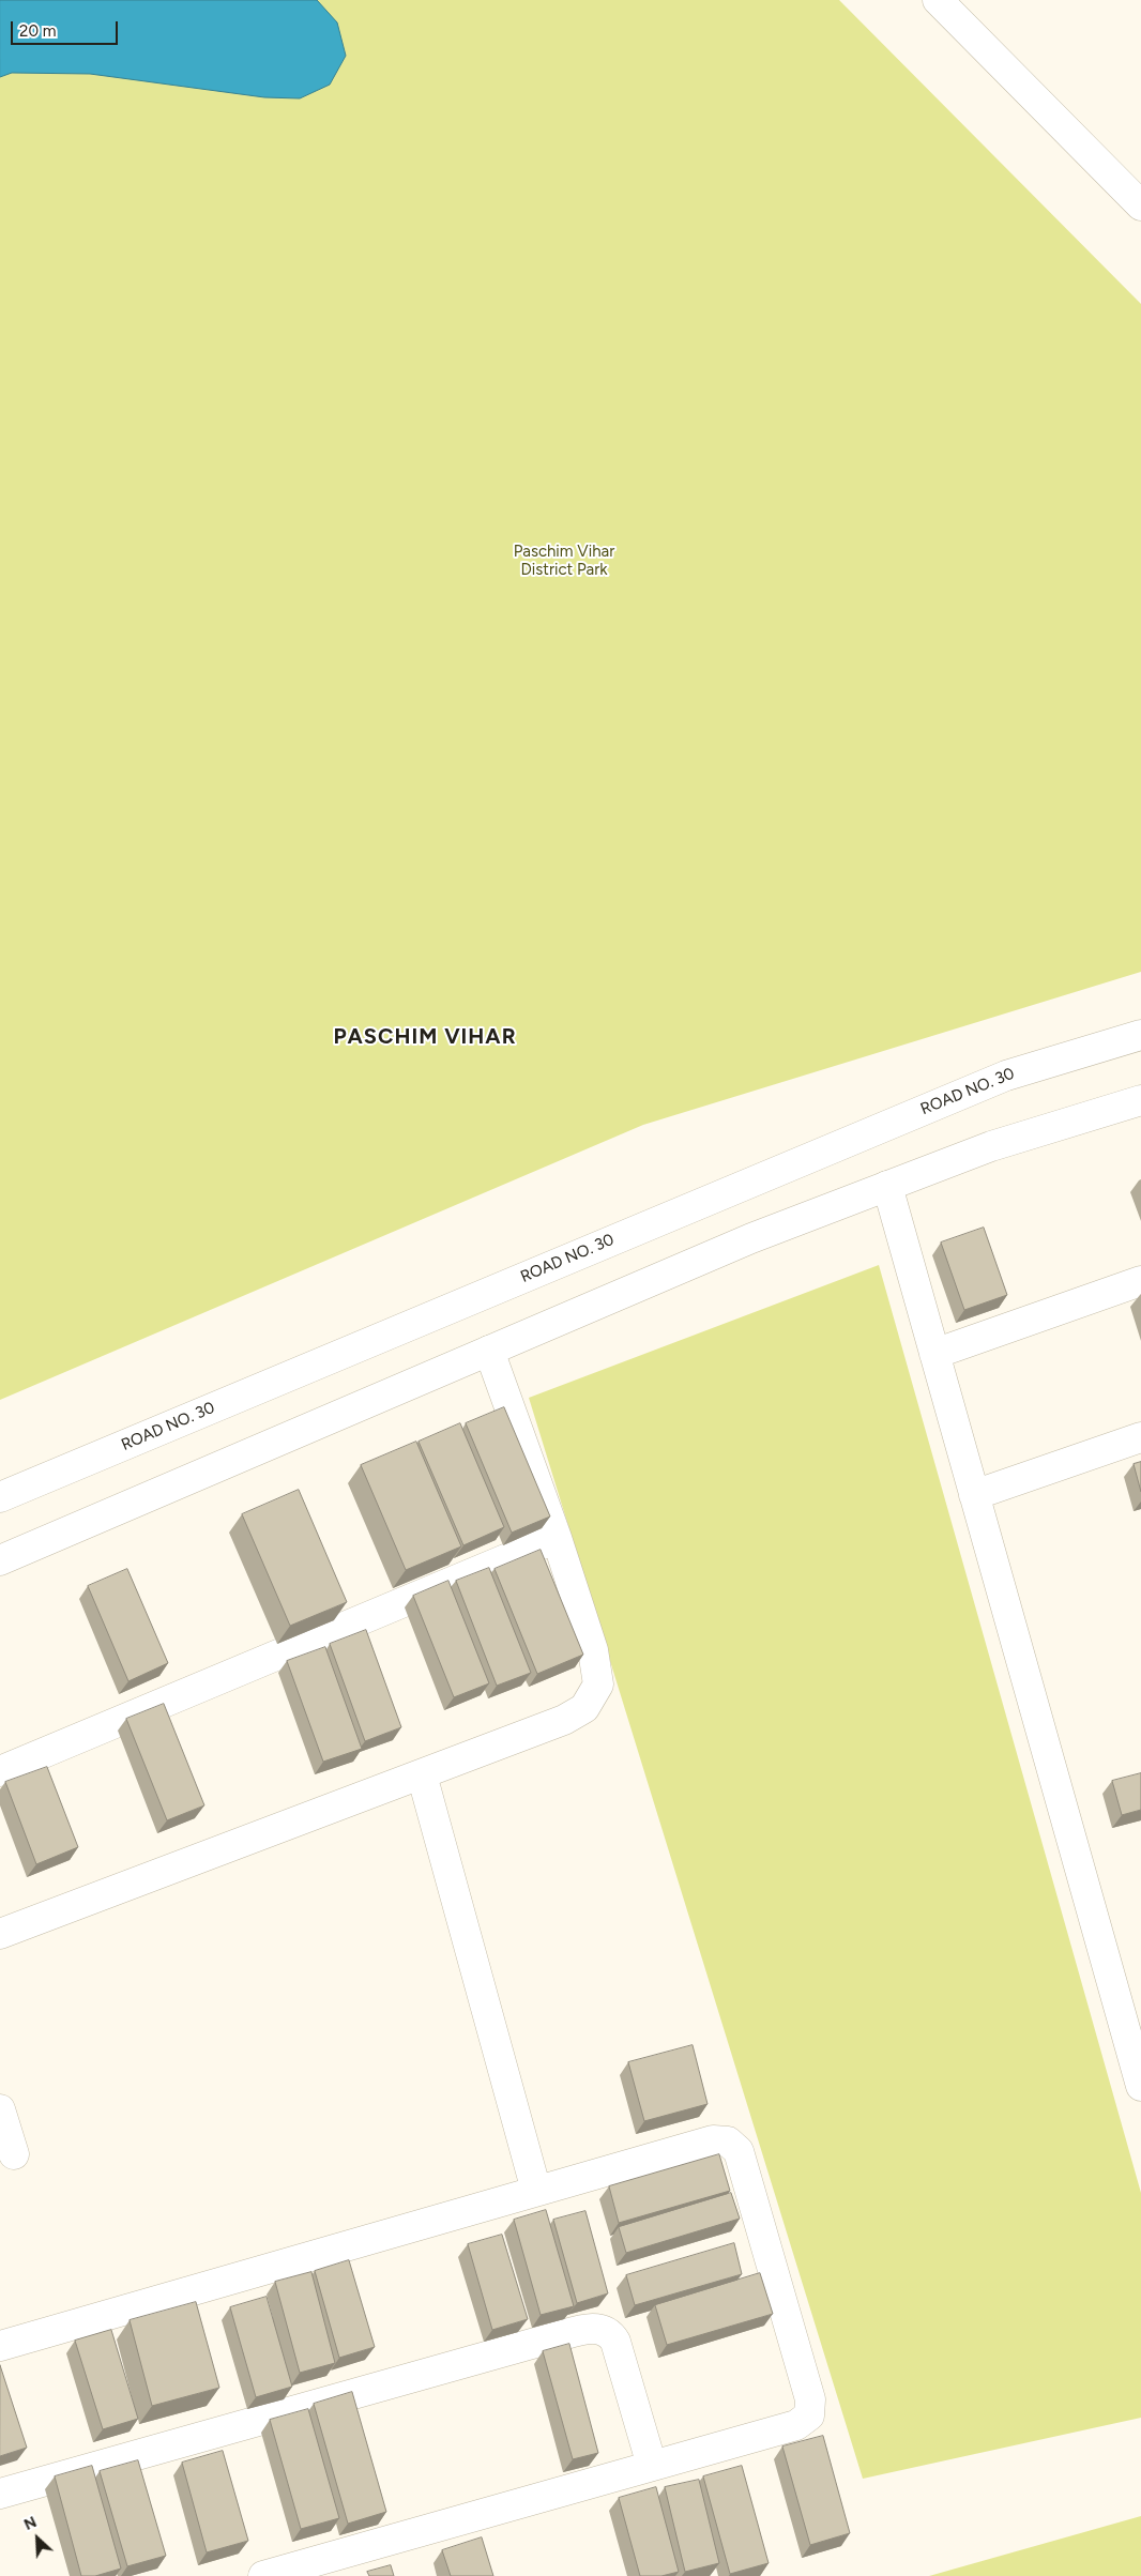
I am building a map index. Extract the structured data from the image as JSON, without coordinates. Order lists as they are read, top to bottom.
{
  "streets": {
    "street": ["ROAD NO. 30"]
  },
  "districts": ["PASCHIM VIHAR"],
  "parks": ["Paschim Vihar District Park"],
  "scale_bar": "20 m",
  "north": "top left"
}
